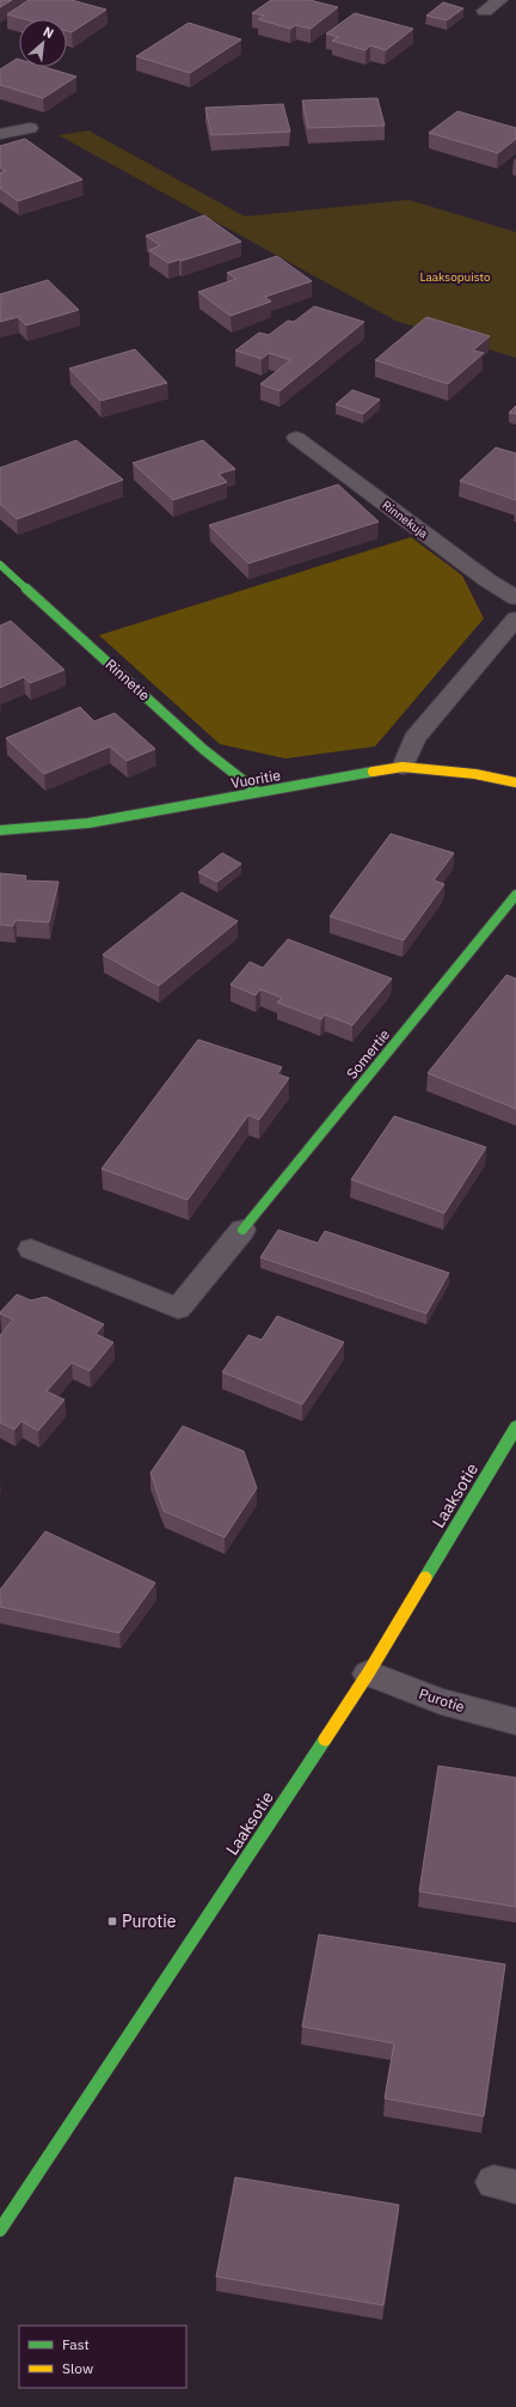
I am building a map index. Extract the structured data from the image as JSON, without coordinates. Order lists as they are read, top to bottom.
{
  "streets": {
    "street": [
      "Rinnekuja",
      "Rinnetie",
      "Vuoritie",
      "Somertie",
      "Laaksotie",
      "Purotie"
    ]
  },
  "crossings": [
    ["Rinnetie", "Vuoritie"],
    ["Laaksotie", "Purotie"]
  ],
  "parks": ["Laaksopuisto"],
  "places": {
    "transit": ["Purotie"]
  },
  "legend": ["Fast", "Slow"],
  "north": "top right"
}
